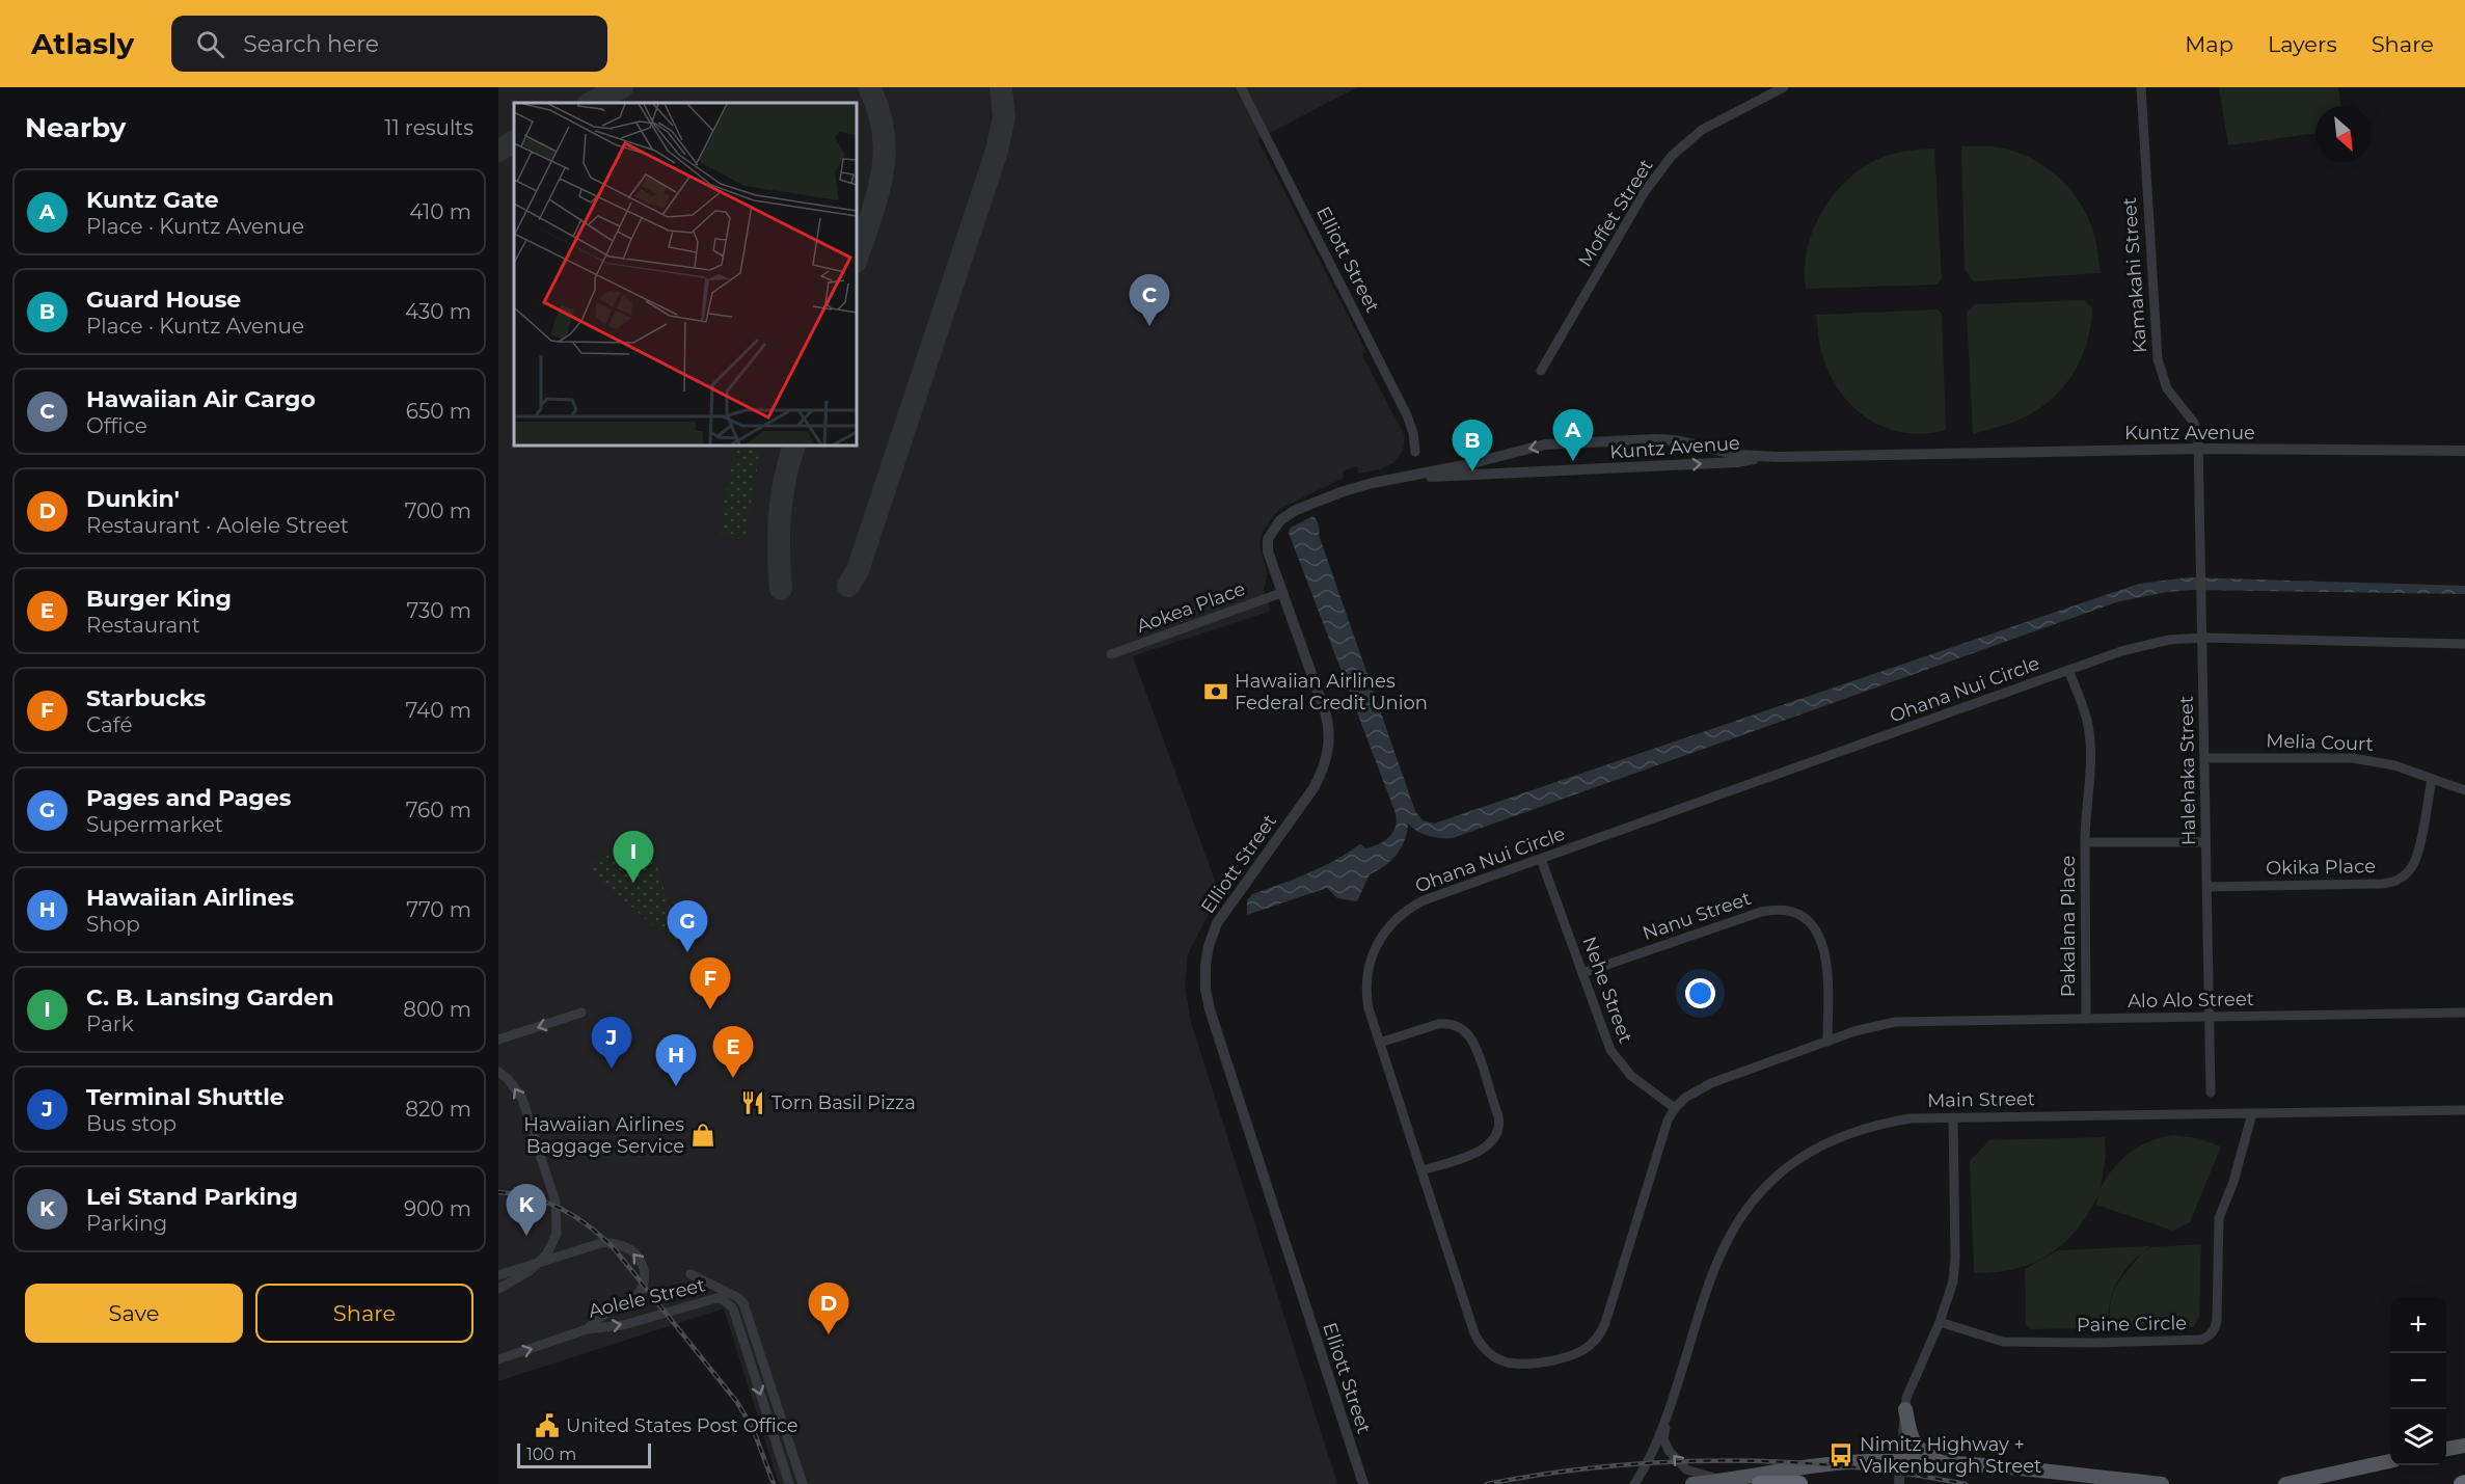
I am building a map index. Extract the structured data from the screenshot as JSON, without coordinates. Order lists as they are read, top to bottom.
{
  "streets": {
    "street": [
      "Moffet Street",
      "Elliott Street",
      "Kamakahi Street",
      "Kuntz Avenue",
      "Aokea Place",
      "Ohana Nui Circle",
      "Melia Court",
      "Halehaka Street",
      "Okika Place",
      "Nanu Street",
      "Pakalana Place",
      "Nehe Street",
      "Alo Alo Street",
      "Main Street",
      "Aolele Street",
      "Paine Circle"
    ]
  },
  "crossings": [
    ["Elliott Street", "Kuntz Avenue"],
    ["Elliott Street", "Aokea Place"],
    ["Kamakahi Street", "Kuntz Avenue"],
    ["Kamakahi Street", "Halehaka Street"],
    ["Kuntz Avenue", "Halehaka Street"],
    ["Ohana Nui Circle", "Halehaka Street"],
    ["Ohana Nui Circle", "Nanu Street"],
    ["Ohana Nui Circle", "Nehe Street"],
    ["Ohana Nui Circle", "Alo Alo Street"],
    ["Melia Court", "Halehaka Street"],
    ["Melia Court", "Okika Place"],
    ["Halehaka Street", "Okika Place"],
    ["Halehaka Street", "Pakalana Place"],
    ["Halehaka Street", "Alo Alo Street"],
    ["Nanu Street", "Nehe Street"],
    ["Pakalana Place", "Alo Alo Street"],
    ["Main Street", "Paine Circle"]
  ],
  "places": {
    "bank": ["Hawaiian Airlines Federal Credit Union"],
    "restaurant": ["Torn Basil Pizza"],
    "shop": ["Hawaiian Airlines Baggage Service"],
    "public building": ["United States Post Office"],
    "bus stop": ["Nimitz Highway + Valkenburgh Street"]
  },
  "scale_bar": "100 m",
  "north": "bottom right",
  "page": {
    "header": "Atlasly",
    "search": "Search here",
    "nav": ["Map", "Layers", "Share"],
    "heading": ["Nearby", "11 results"],
    "list": [
      {
        "mark": "A",
        "name": "Kuntz Gate",
        "note": "Place · Kuntz Avenue",
        "value": "410 m"
      },
      {
        "mark": "B",
        "name": "Guard House",
        "note": "Place · Kuntz Avenue",
        "value": "430 m"
      },
      {
        "mark": "C",
        "name": "Hawaiian Air Cargo",
        "note": "Office",
        "value": "650 m"
      },
      {
        "mark": "D",
        "name": "Dunkin'",
        "note": "Restaurant · Aolele Street",
        "value": "700 m"
      },
      {
        "mark": "E",
        "name": "Burger King",
        "note": "Restaurant",
        "value": "730 m"
      },
      {
        "mark": "F",
        "name": "Starbucks",
        "note": "Café",
        "value": "740 m"
      },
      {
        "mark": "G",
        "name": "Pages and Pages",
        "note": "Supermarket",
        "value": "760 m"
      },
      {
        "mark": "H",
        "name": "Hawaiian Airlines",
        "note": "Shop",
        "value": "770 m"
      },
      {
        "mark": "I",
        "name": "C. B. Lansing Garden",
        "note": "Park",
        "value": "800 m"
      },
      {
        "mark": "J",
        "name": "Terminal Shuttle",
        "note": "Bus stop",
        "value": "820 m"
      },
      {
        "mark": "K",
        "name": "Lei Stand Parking",
        "note": "Parking",
        "value": "900 m"
      }
    ],
    "pins": [
      "C",
      "A",
      "B",
      "I",
      "G",
      "F",
      "J",
      "E",
      "H",
      "K",
      "D"
    ],
    "buttons": ["Save", "Share"],
    "map_buttons": ["+", "−"],
    "scale": "100 m"
  }
}
